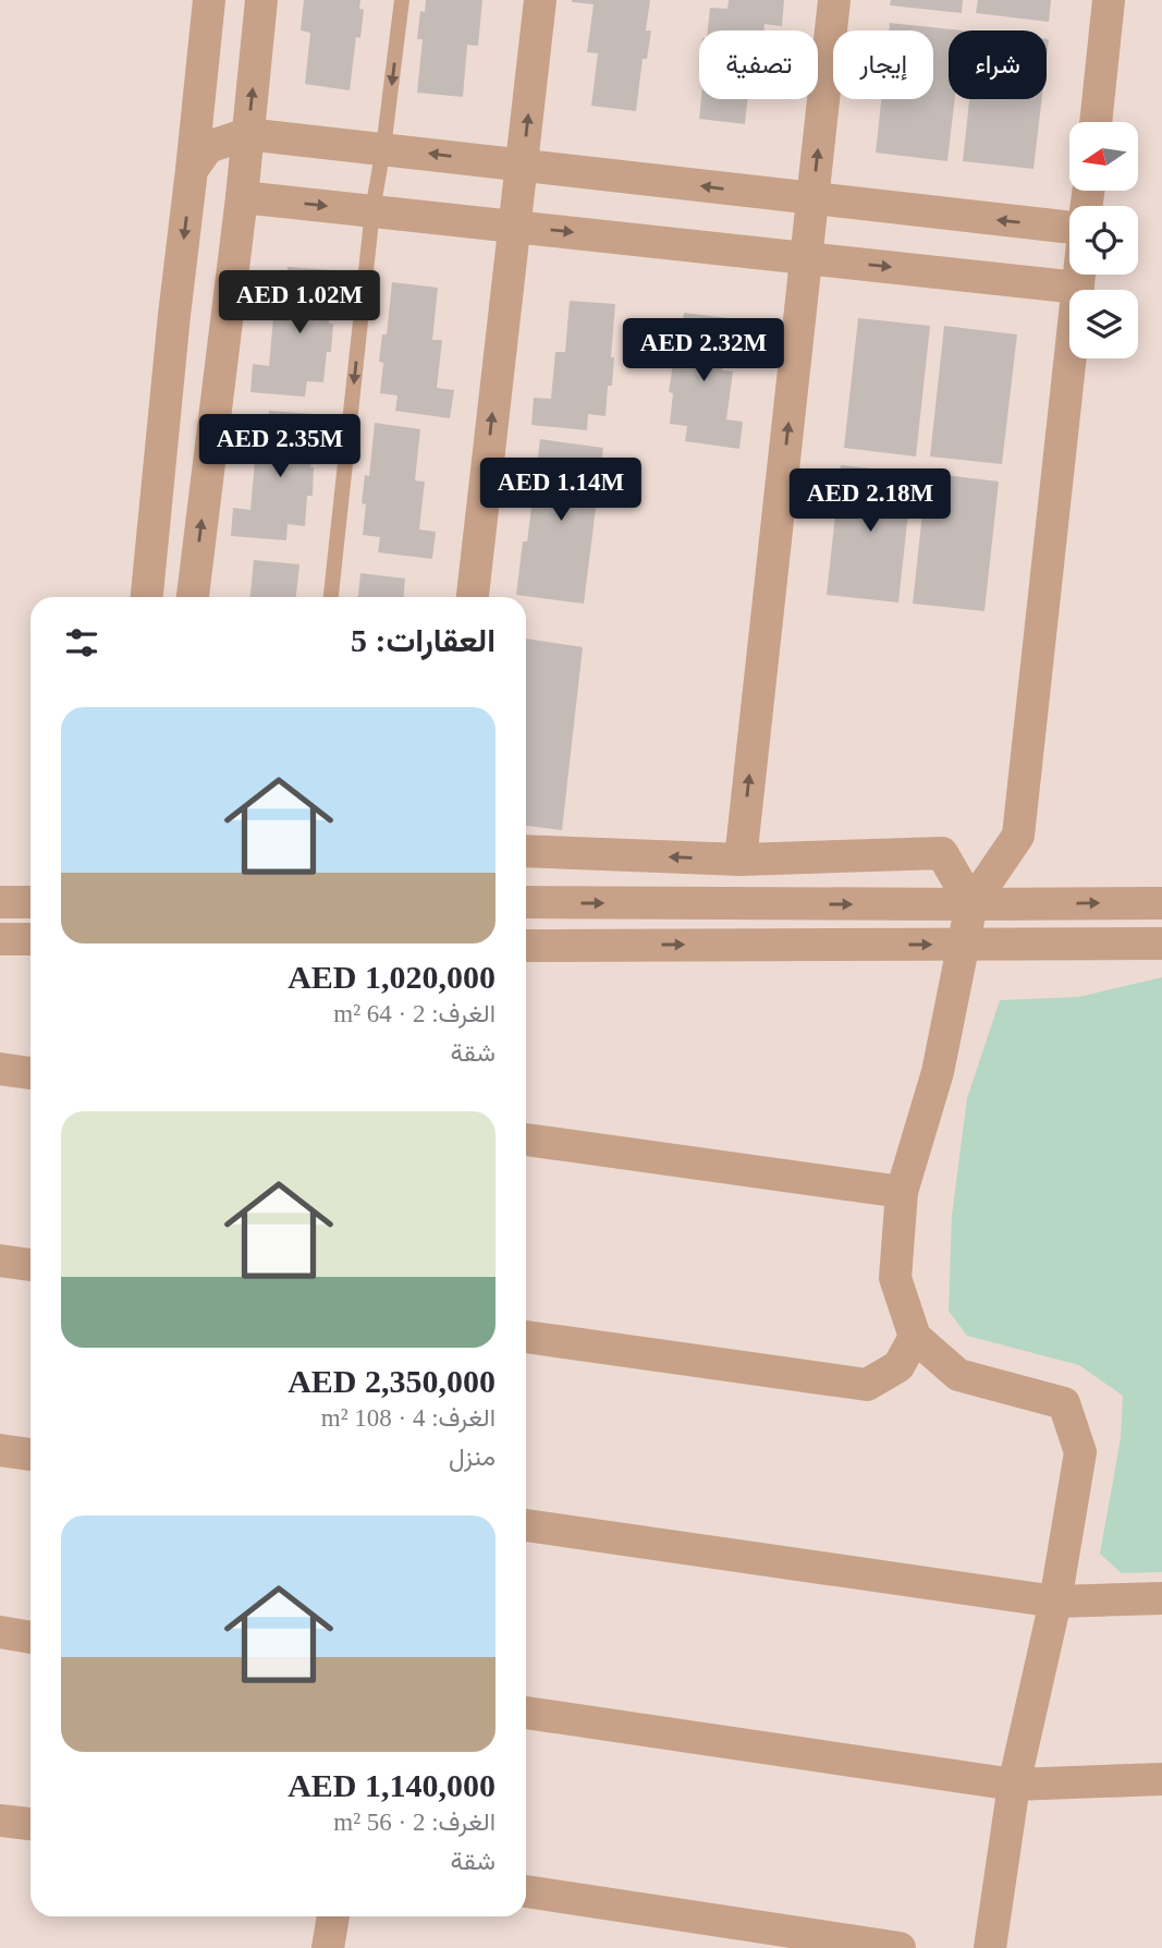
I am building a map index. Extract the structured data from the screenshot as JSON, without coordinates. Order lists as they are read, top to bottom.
{
  "north": "left",
  "page": {
    "chip": ["شراء", "إيجار", "تصفية"],
    "price": [
      "AED 1.02M",
      "AED 2.32M",
      "AED 2.35M",
      "AED 1.14M",
      "AED 2.18M"
    ],
    "heading": "العقارات: 5",
    "list": [
      {
        "name": "AED 1,020,000",
        "note": "الغرف: 2 · 64 m² · شقة"
      },
      {
        "name": "AED 2,350,000",
        "note": "الغرف: 4 · 108 m² · منزل"
      },
      {
        "name": "AED 1,140,000",
        "note": "الغرف: 2 · 56 m² · شقة"
      }
    ]
  }
}
